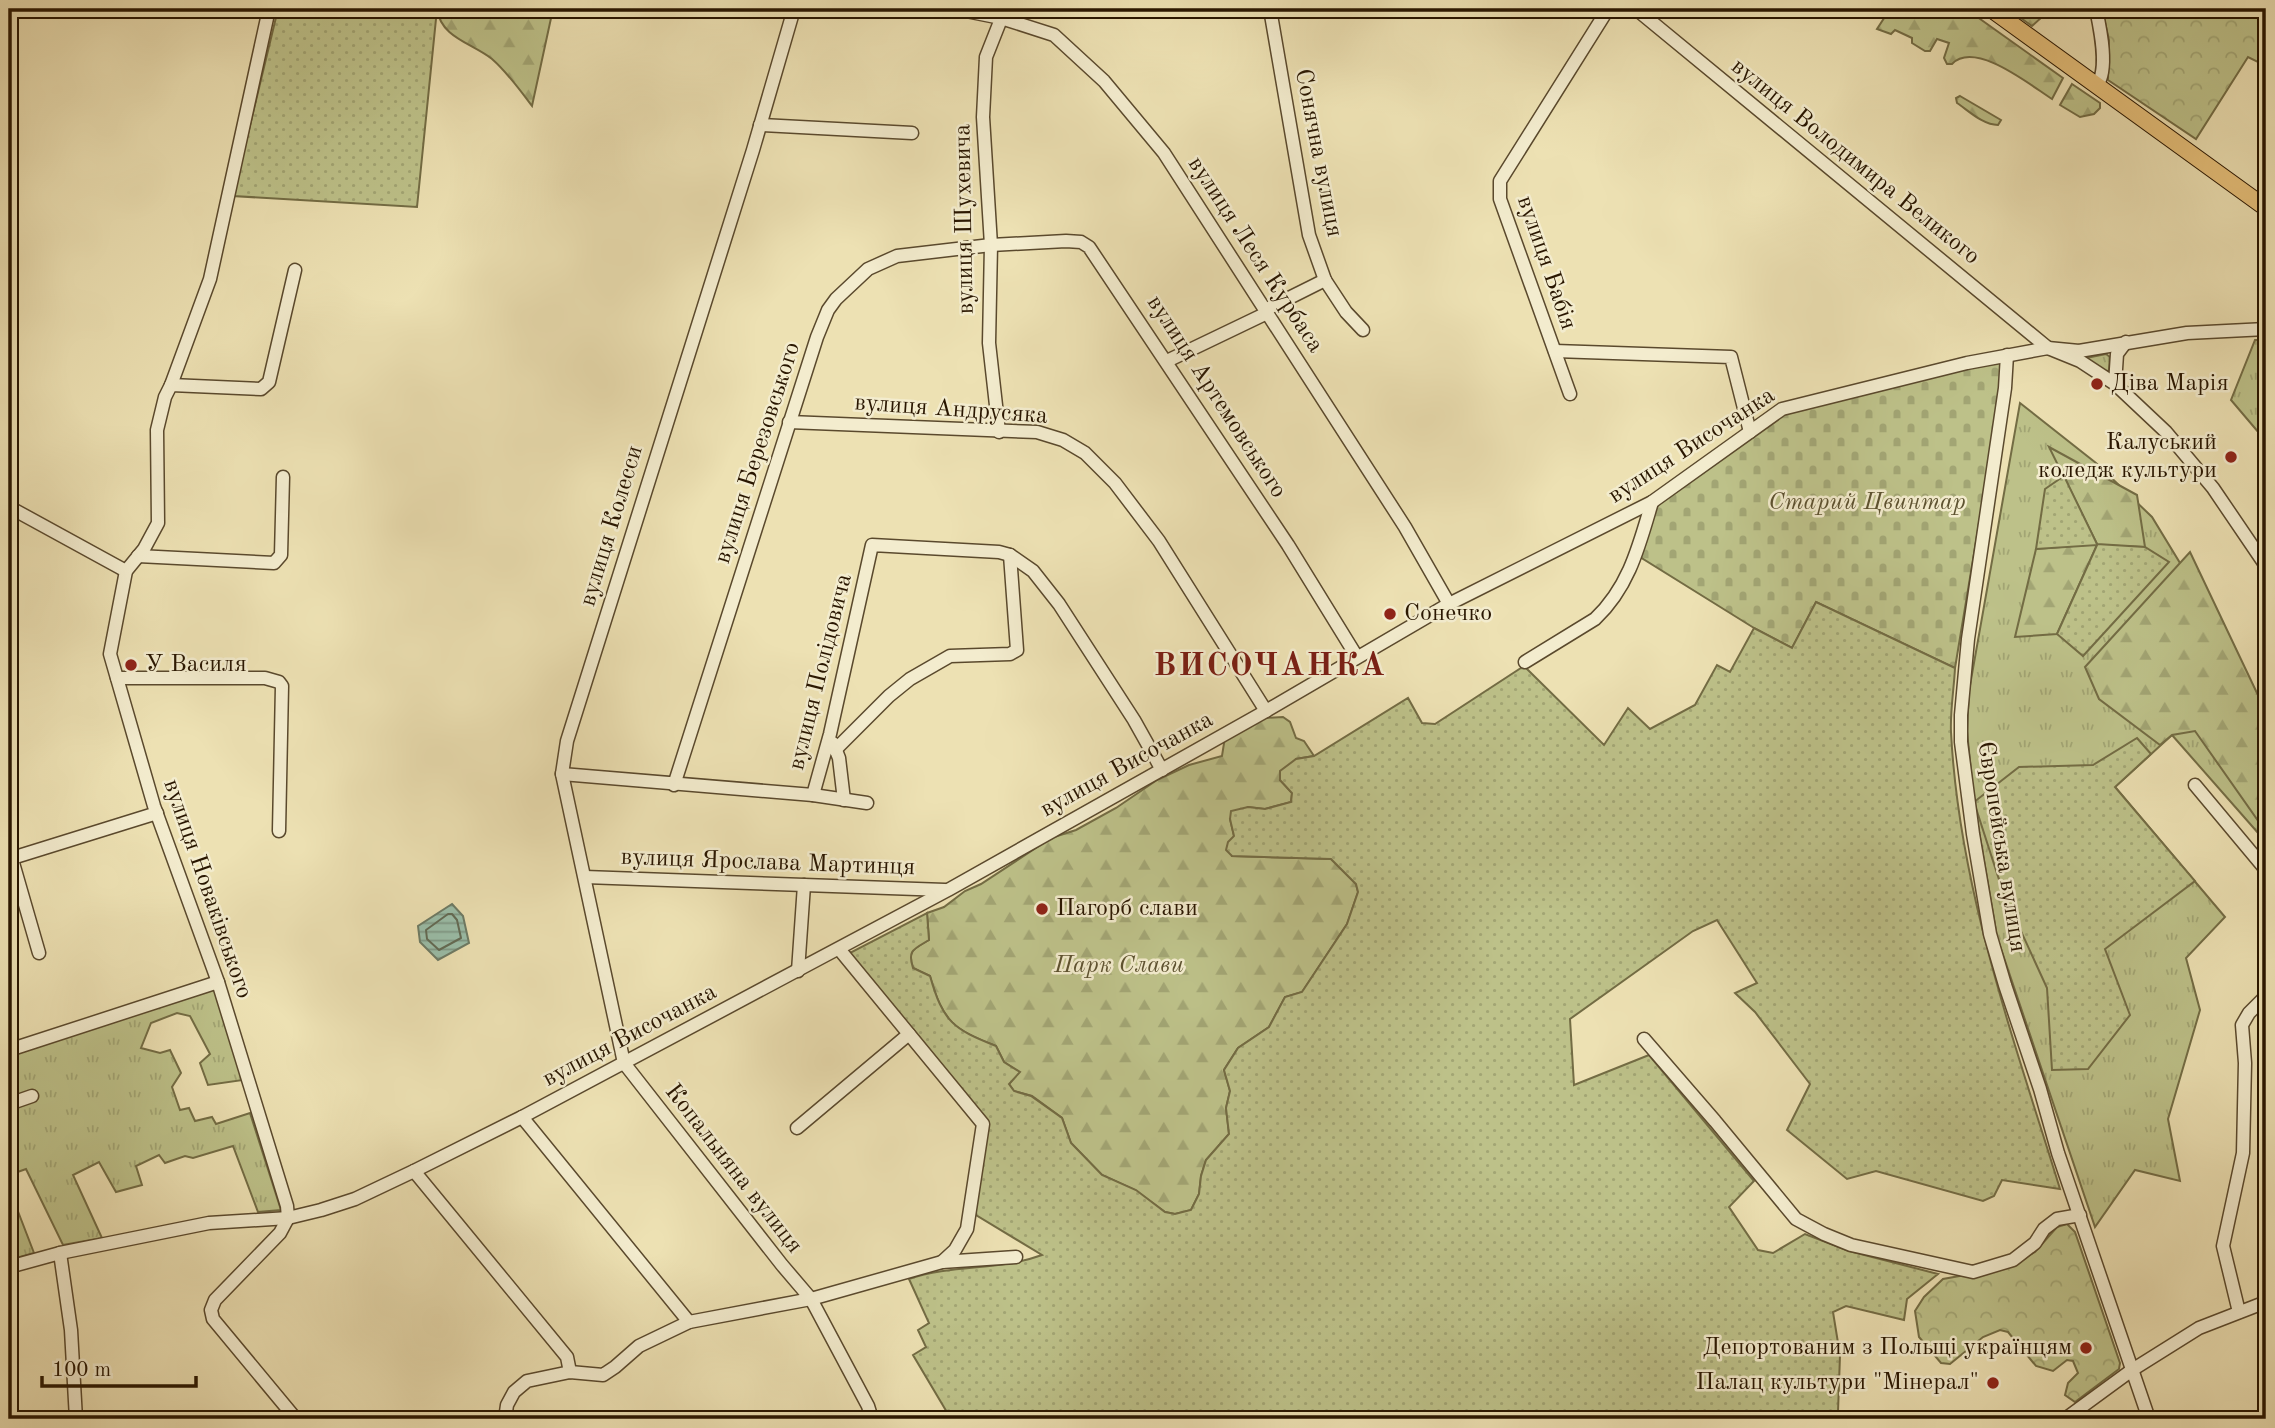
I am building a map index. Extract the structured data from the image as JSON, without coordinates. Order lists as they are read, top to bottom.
{
  "streets": {
    "street": [
      "Сонячна вулиця",
      "вулиця Володимира Великого",
      "вулиця Шухевича",
      "вулиця Леся Курбаса",
      "вулиця Бабія",
      "вулиця Артемовського",
      "вулиця Андрусяка",
      "вулиця Височанка",
      "вулиця Березовського",
      "вулиця Колесси",
      "вулиця Полідовича",
      "Європейська вулиця",
      "вулиця Ярослава Мартинця",
      "вулиця Новаківського",
      "Копальняна вулиця"
    ]
  },
  "crossings": [
    ["вулиця Володимира Великого", "вулиця Височанка"],
    ["вулиця Шухевича", "вулиця Леся Курбаса"],
    ["вулиця Шухевича", "вулиця Артемовського"],
    ["вулиця Шухевича", "вулиця Андрусяка"],
    ["вулиця Шухевича", "вулиця Березовського"],
    ["вулиця Леся Курбаса", "вулиця Височанка"],
    ["вулиця Бабія", "вулиця Височанка"],
    ["вулиця Артемовського", "вулиця Височанка"],
    ["вулиця Артемовського", "вулиця Березовського"],
    ["вулиця Андрусяка", "вулиця Височанка"],
    ["вулиця Андрусяка", "вулиця Березовського"],
    ["вулиця Височанка", "вулиця Колесси"],
    ["вулиця Височанка", "Європейська вулиця"],
    ["вулиця Височанка", "вулиця Ярослава Мартинця"],
    ["вулиця Височанка", "вулиця Новаківського"],
    ["вулиця Височанка", "Копальняна вулиця"],
    ["вулиця Колесси", "вулиця Ярослава Мартинця"],
    ["вулиця Колесси", "Копальняна вулиця"]
  ],
  "districts": ["ВИСОЧАНКА"],
  "parks": ["Старий Цвинтар", "Парк Слави"],
  "places": [
    "Діва Марія",
    "Калуський коледж культури",
    "Сонечко",
    "У Василя",
    "Пагорб слави",
    "Депортованим з Польщі українцям",
    "Палац культури \"Мінерал\""
  ],
  "scale_bar": "100 m"
}
